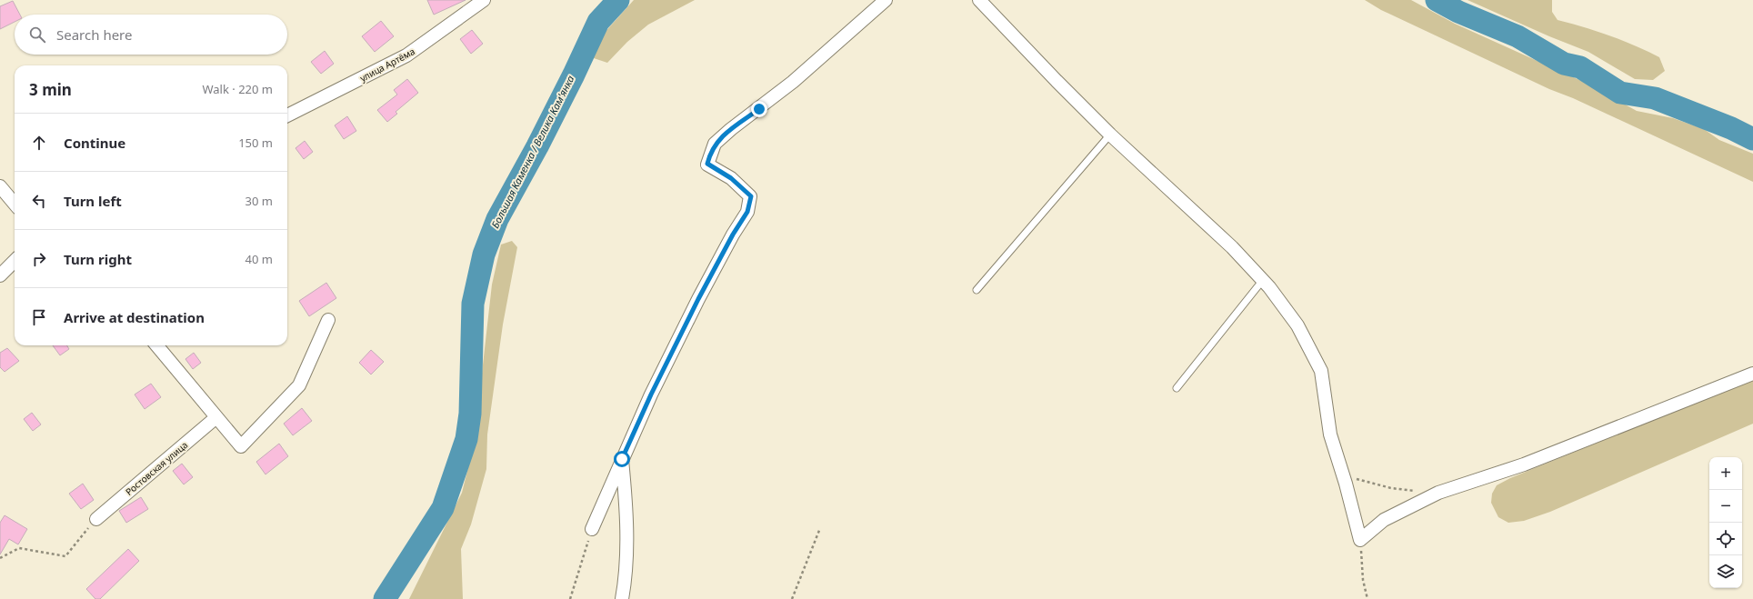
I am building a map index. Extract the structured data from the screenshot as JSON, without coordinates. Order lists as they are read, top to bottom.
{
  "streets": {
    "street": ["улица Артёма", "Ростовская улица"]
  },
  "water": ["Большая Каменка / Велика Кам'янка"],
  "page": {
    "search": "Search here",
    "heading": ["3 min", "Walk · 220 m"],
    "list": [
      ["Continue", "150 m"],
      ["Turn left", "30 m"],
      ["Turn right", "40 m"],
      "Arrive at destination"
    ],
    "map_buttons": ["+", "−"]
  }
}
